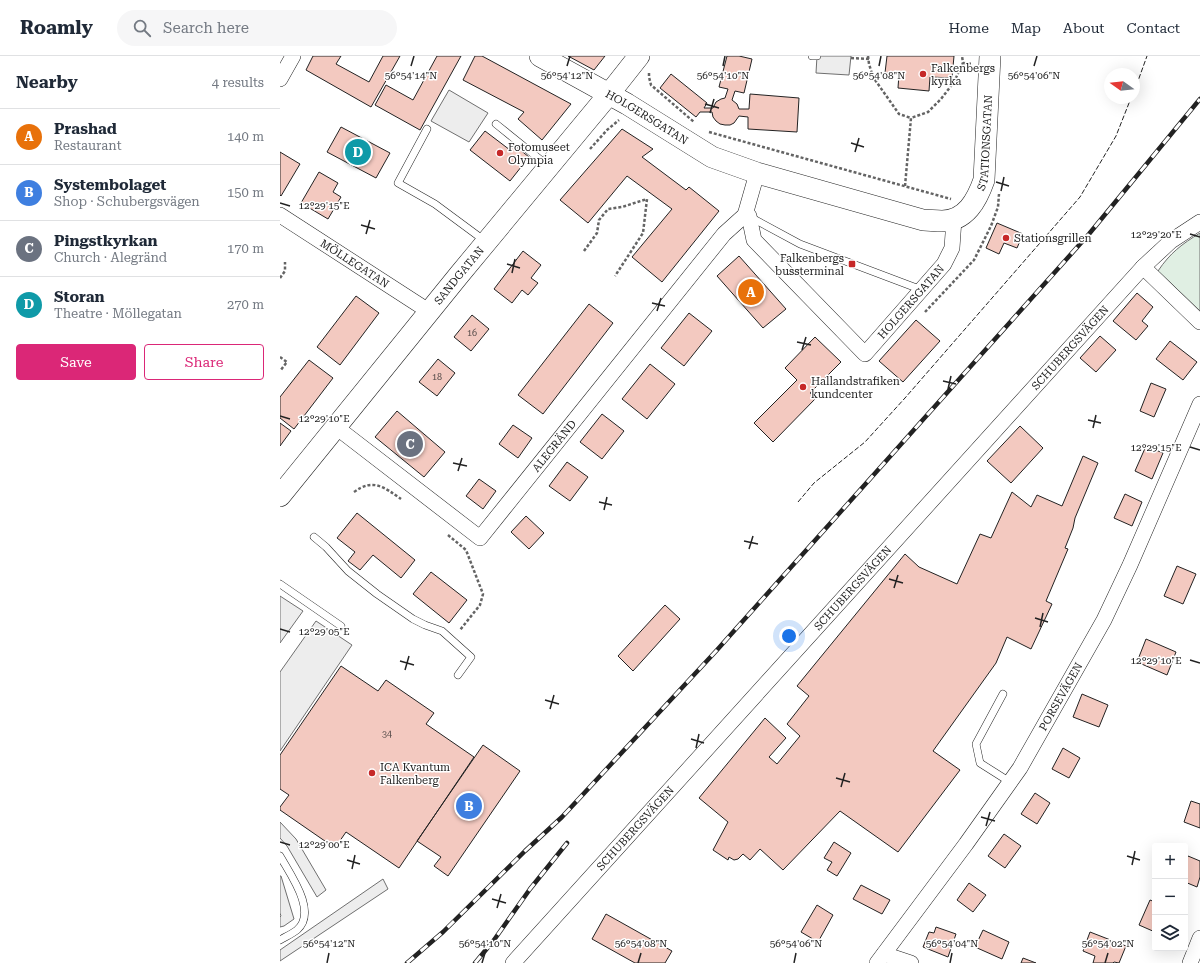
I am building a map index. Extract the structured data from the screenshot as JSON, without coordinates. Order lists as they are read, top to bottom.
{
  "streets": {
    "main road": ["HOLGERSGATAN", "STATIONSGATAN", "SANDGATAN"],
    "street": [
      "MÖLLEGATAN",
      "SCHUBERGSVÄGEN",
      "ALEGRÄND",
      "PORSEVÄGEN"
    ]
  },
  "crossings": [
    ["HOLGERSGATAN", "STATIONSGATAN"],
    ["HOLGERSGATAN", "SANDGATAN"],
    ["HOLGERSGATAN", "ALEGRÄND"],
    ["MÖLLEGATAN", "SANDGATAN"],
    ["SANDGATAN", "ALEGRÄND"]
  ],
  "places": {
    "other": [
      "Falkenbergs kyrka",
      "Fotomuseet Olympia",
      "Stationsgrillen",
      "Hallandstrafiken kundcenter",
      "ICA Kvantum Falkenberg"
    ],
    "transit": ["Falkenbergs bussterminal"]
  },
  "house_numbers": ["16", "18", "34"],
  "north": "left",
  "page": {
    "header": "Roamly",
    "search": "Search here",
    "nav": [
      "Home",
      "Map",
      "About",
      "Contact"
    ],
    "heading": ["Nearby", "4 results"],
    "list": [
      {
        "mark": "A",
        "name": "Prashad",
        "note": "Restaurant",
        "value": "140 m"
      },
      {
        "mark": "B",
        "name": "Systembolaget",
        "note": "Shop · Schubergsvägen",
        "value": "150 m"
      },
      {
        "mark": "C",
        "name": "Pingstkyrkan",
        "note": "Church · Alegränd",
        "value": "170 m"
      },
      {
        "mark": "D",
        "name": "Storan",
        "note": "Theatre · Möllegatan",
        "value": "270 m"
      }
    ],
    "pins": [
      "D",
      "A",
      "C",
      "B"
    ],
    "buttons": ["Save", "Share"],
    "map_buttons": ["+", "−"]
  },
  "coordinates": [
    "56°54'14\"N",
    "56°54'12\"N",
    "56°54'10\"N",
    "56°54'08\"N",
    "56°54'06\"N",
    "12°29'15\"E",
    "12°29'20\"E",
    "12°29'10\"E",
    "12°29'05\"E",
    "12°29'00\"E",
    "56°54'04\"N",
    "56°54'02\"N"
  ]
}
